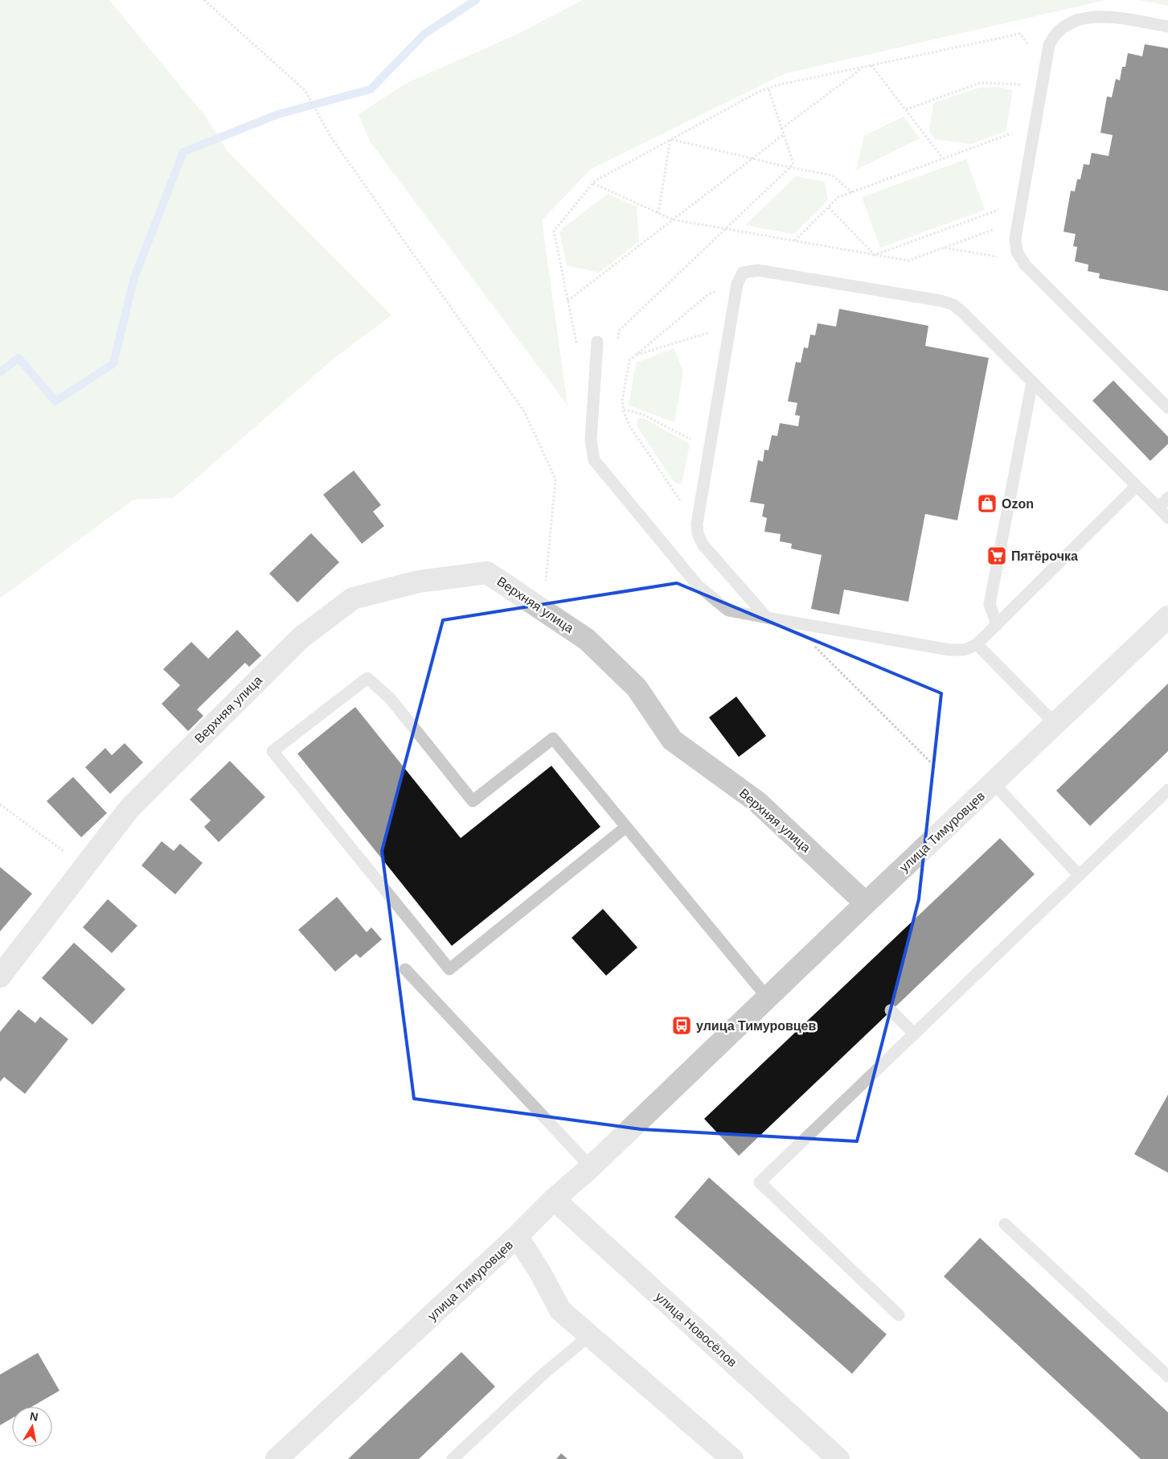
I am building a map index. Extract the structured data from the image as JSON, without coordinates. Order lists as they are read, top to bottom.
{
  "streets": {
    "street": ["Верхняя улица", "улица Тимуровцев", "улица Новосёлов"]
  },
  "crossings": [
    ["Верхняя улица", "улица Тимуровцев"],
    ["улица Тимуровцев", "улица Новосёлов"]
  ],
  "places": {
    "shop": ["Ozon"],
    "supermarket": ["Пятёрочка"],
    "bus stop": ["улица Тимуровцев"]
  },
  "north": "top"
}
